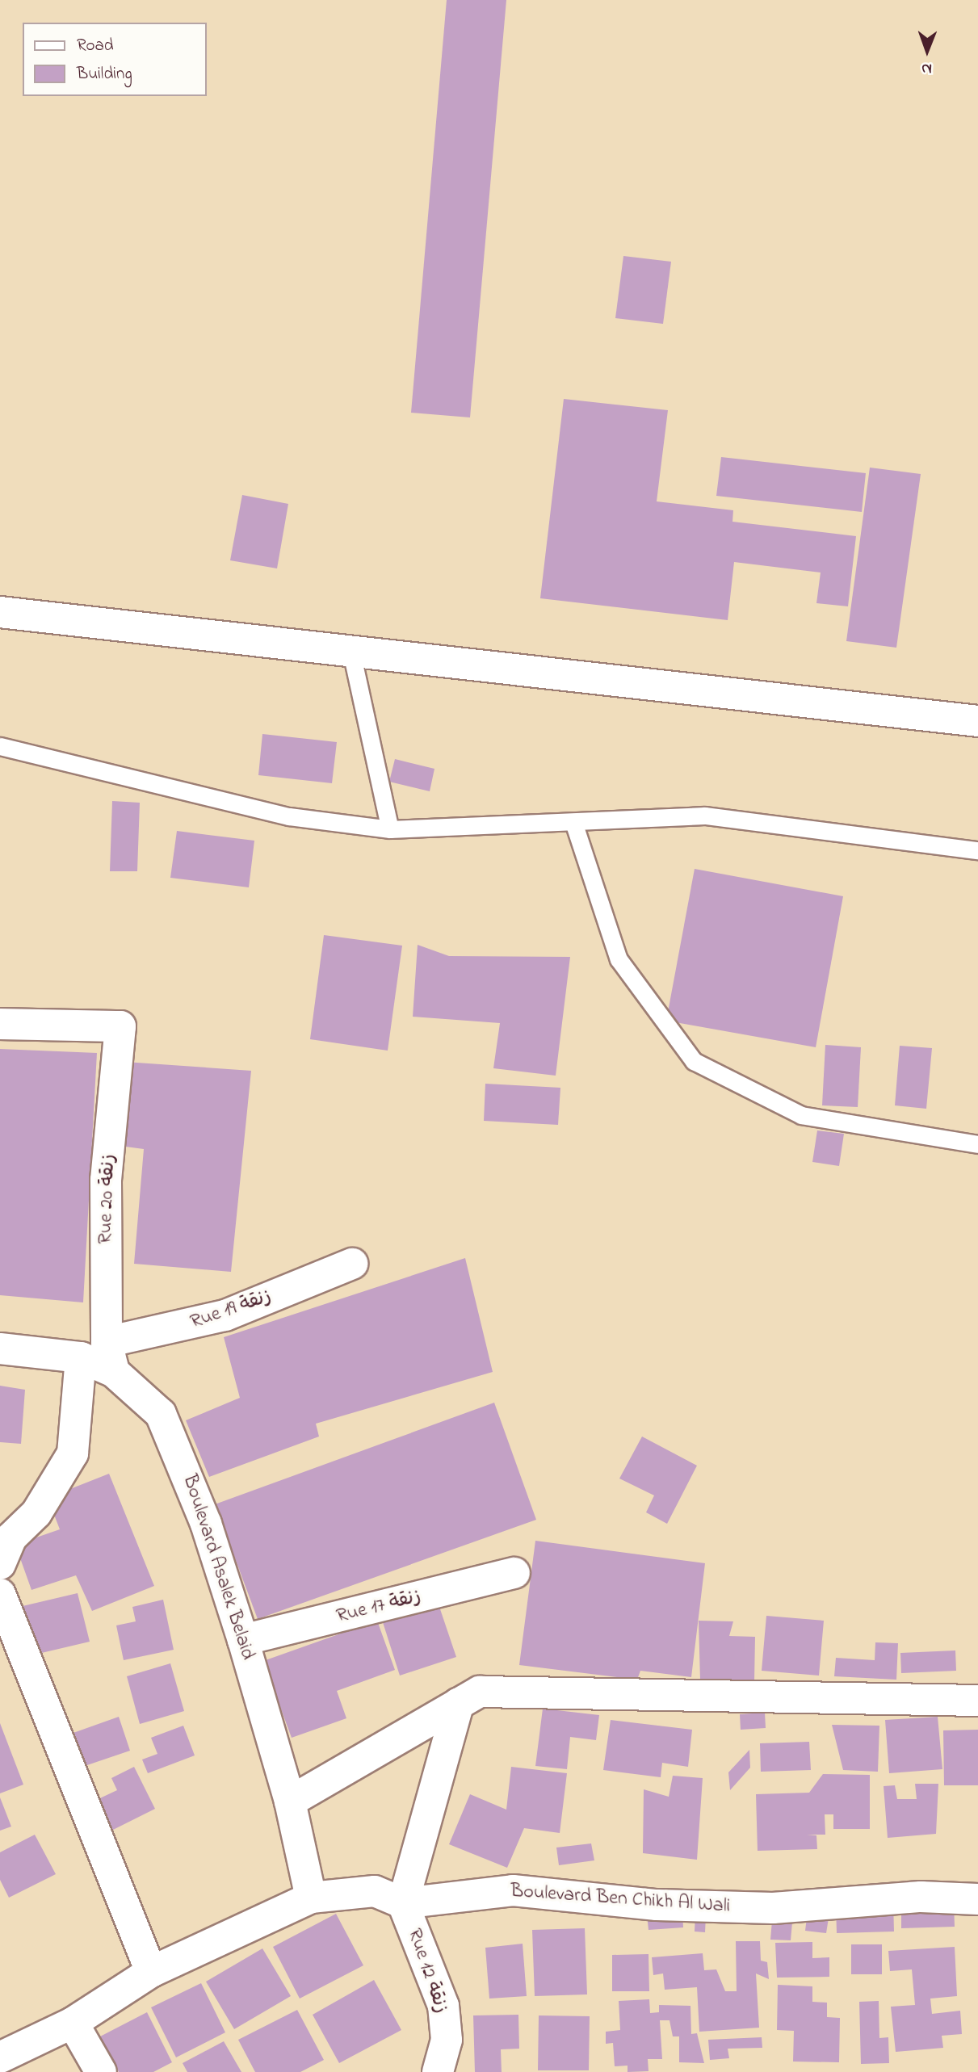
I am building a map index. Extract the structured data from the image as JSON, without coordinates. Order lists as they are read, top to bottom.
{
  "streets": {
    "street": [
      "Rue 20 زنقة",
      "Rue 19 زنقة",
      "Boulevard Asalek Belaid",
      "Rue 17 زنقة",
      "Boulevard Ben Chikh Al Wali",
      "Rue 12 زنقة"
    ]
  },
  "crossings": [
    ["Rue 20 زنقة", "Rue 19 زنقة"],
    ["Rue 20 زنقة", "Boulevard Asalek Belaid"],
    ["Boulevard Asalek Belaid", "Rue 17 زنقة"],
    ["Boulevard Asalek Belaid", "Boulevard Ben Chikh Al Wali"],
    ["Boulevard Ben Chikh Al Wali", "Rue 12 زنقة"]
  ],
  "legend": ["Road", "Building"],
  "north": "bottom"
}
